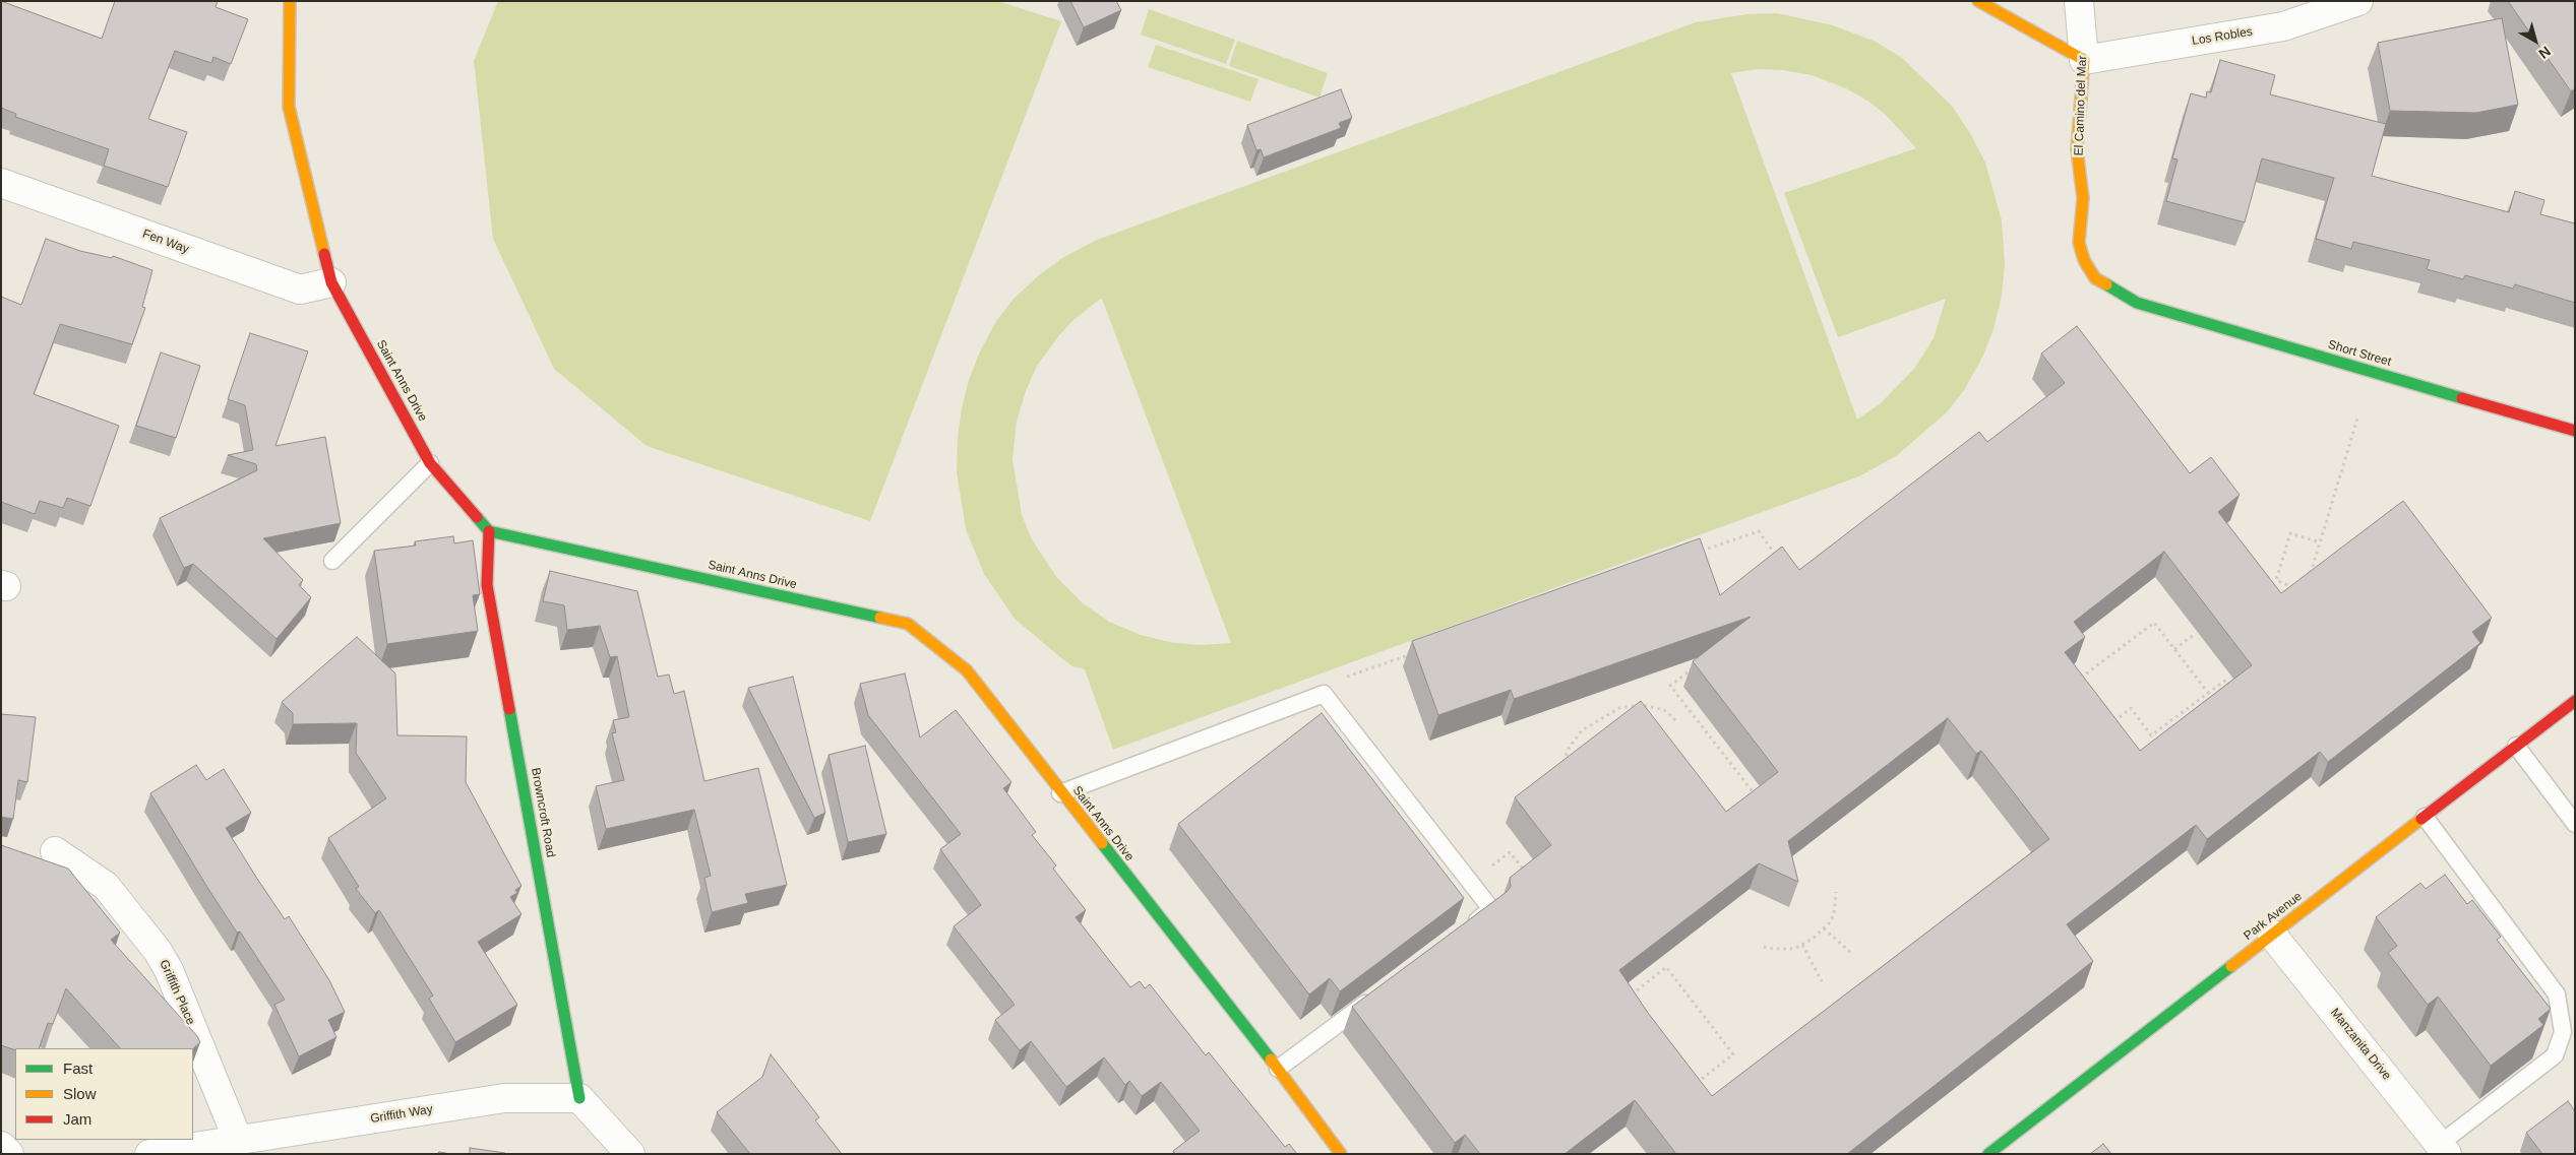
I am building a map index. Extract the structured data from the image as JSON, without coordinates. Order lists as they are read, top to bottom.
{
  "streets": {
    "street": [
      "Los Robles",
      "El Camino del Mar",
      "Fen Way",
      "Short Street",
      "Saint Anns Drive",
      "Browncroft Road",
      "Park Avenue",
      "Griffith Place",
      "Manzanita Drive",
      "Griffith Way"
    ]
  },
  "crossings": [
    ["Los Robles", "El Camino del Mar"],
    ["El Camino del Mar", "Short Street"],
    ["Fen Way", "Saint Anns Drive"],
    ["Saint Anns Drive", "Browncroft Road"],
    ["Browncroft Road", "Griffith Way"],
    ["Park Avenue", "Manzanita Drive"],
    ["Griffith Place", "Griffith Way"]
  ],
  "legend": ["Fast", "Slow", "Jam"],
  "north": "bottom right"
}
